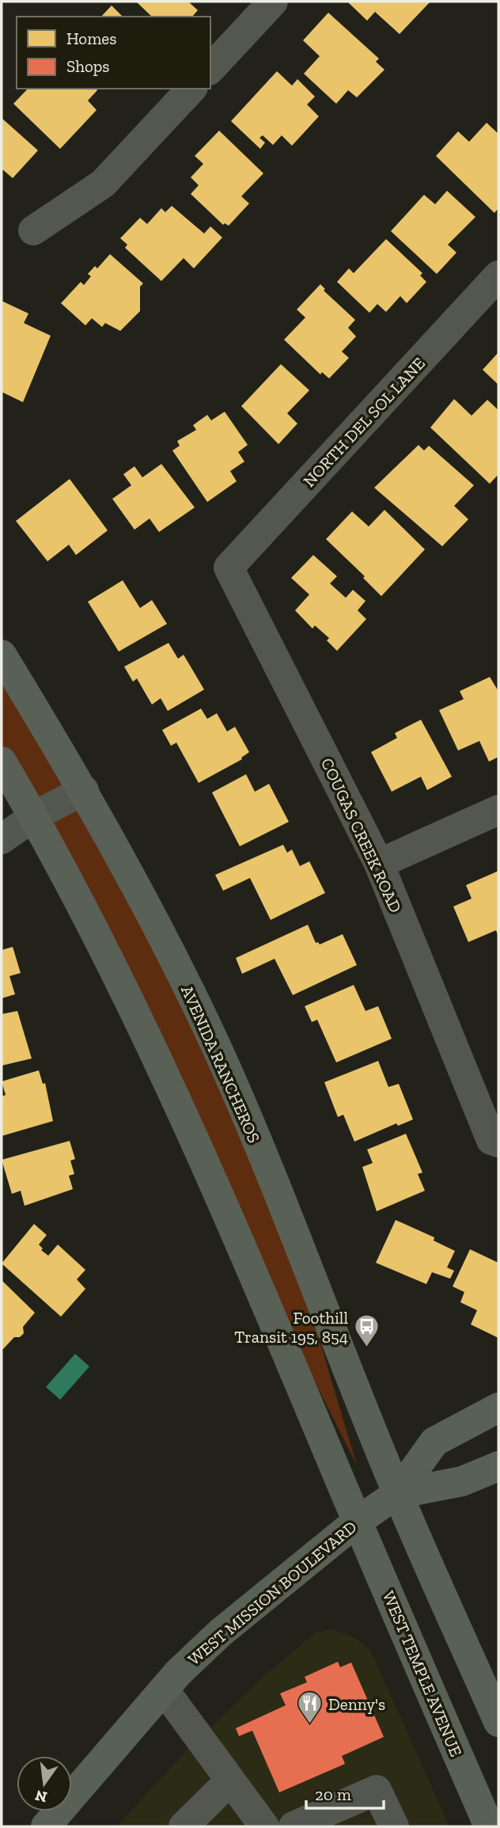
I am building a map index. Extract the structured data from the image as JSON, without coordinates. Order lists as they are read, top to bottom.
{
  "streets": {
    "main road": ["AVENIDA RANCHEROS", "WEST MISSION BOULEVARD", "WEST TEMPLE AVENUE"],
    "street": ["NORTH DEL SOL LANE", "COUGAS CREEK ROAD"]
  },
  "crossings": [
    ["NORTH DEL SOL LANE", "COUGAS CREEK ROAD"],
    ["AVENIDA RANCHEROS", "WEST MISSION BOULEVARD"],
    ["WEST MISSION BOULEVARD", "WEST TEMPLE AVENUE"]
  ],
  "places": {
    "bus stop": ["Foothill Transit 195, 854"],
    "restaurant": ["Denny's"]
  },
  "legend": ["Homes", "Shops"],
  "scale_bar": "20 m",
  "north": "bottom"
}
